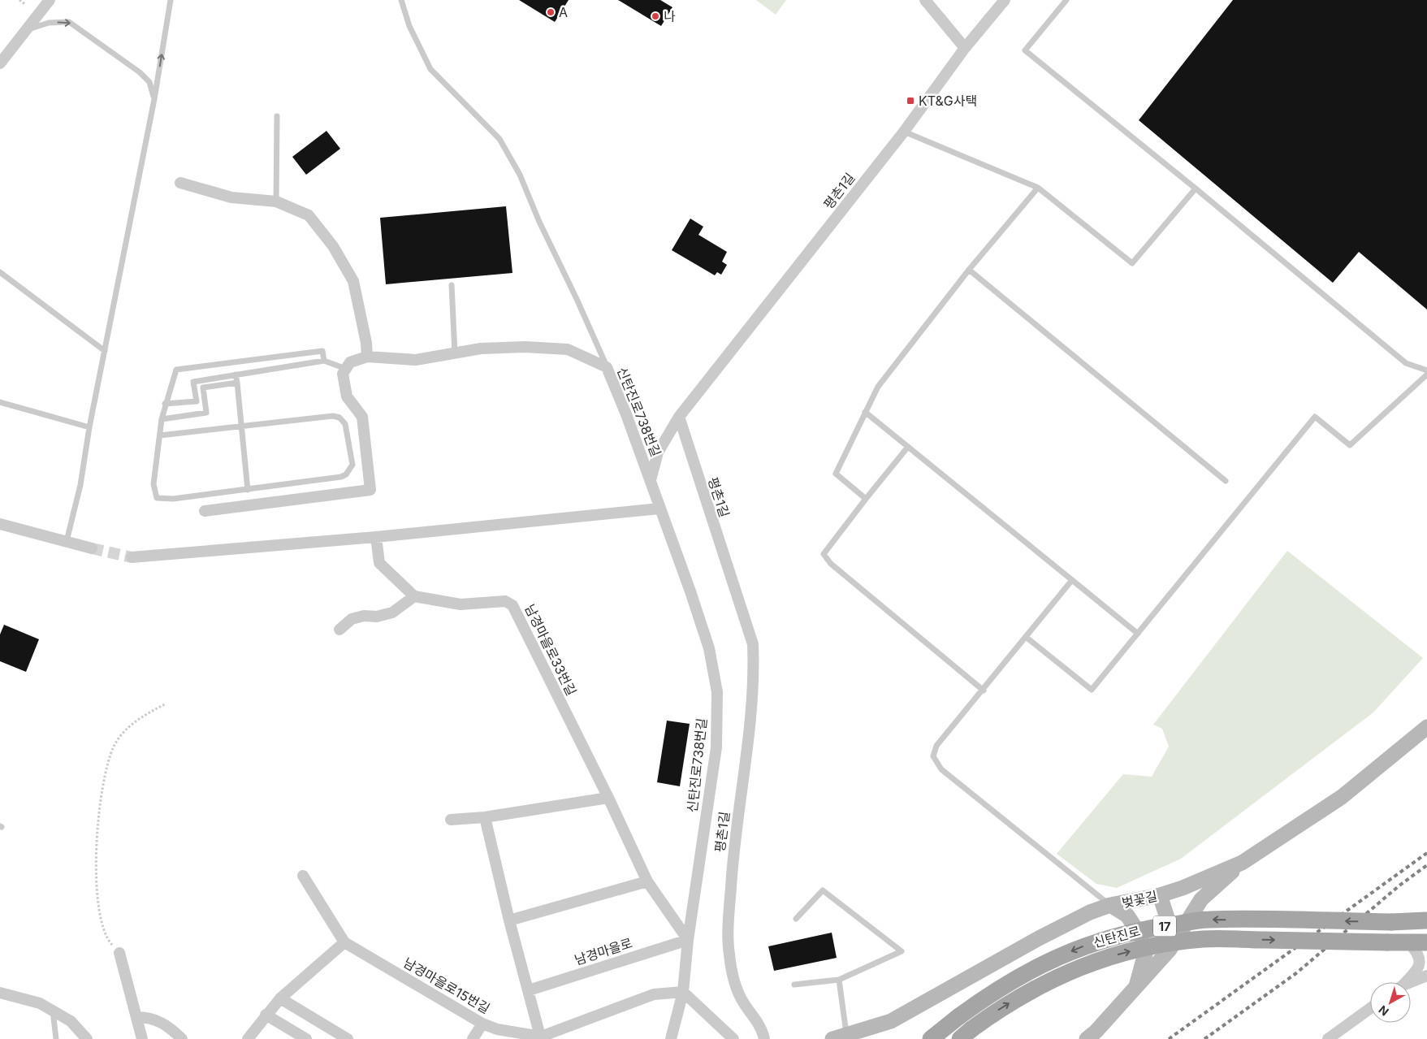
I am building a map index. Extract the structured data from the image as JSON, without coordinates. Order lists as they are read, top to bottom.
{
  "streets": {
    "main road": ["17", "신탄진로"],
    "street": [
      "평촌1길",
      "신탄진로738번길",
      "남경마을로33번길",
      "벚꽃길",
      "남경마을로",
      "남경마을로15번길"
    ]
  },
  "crossings": [
    ["신탄진로738번길", "남경마을로"]
  ],
  "places": {
    "other": ["A", "나"],
    "transit": ["KT&G사택"]
  },
  "north": "bottom left"
}
